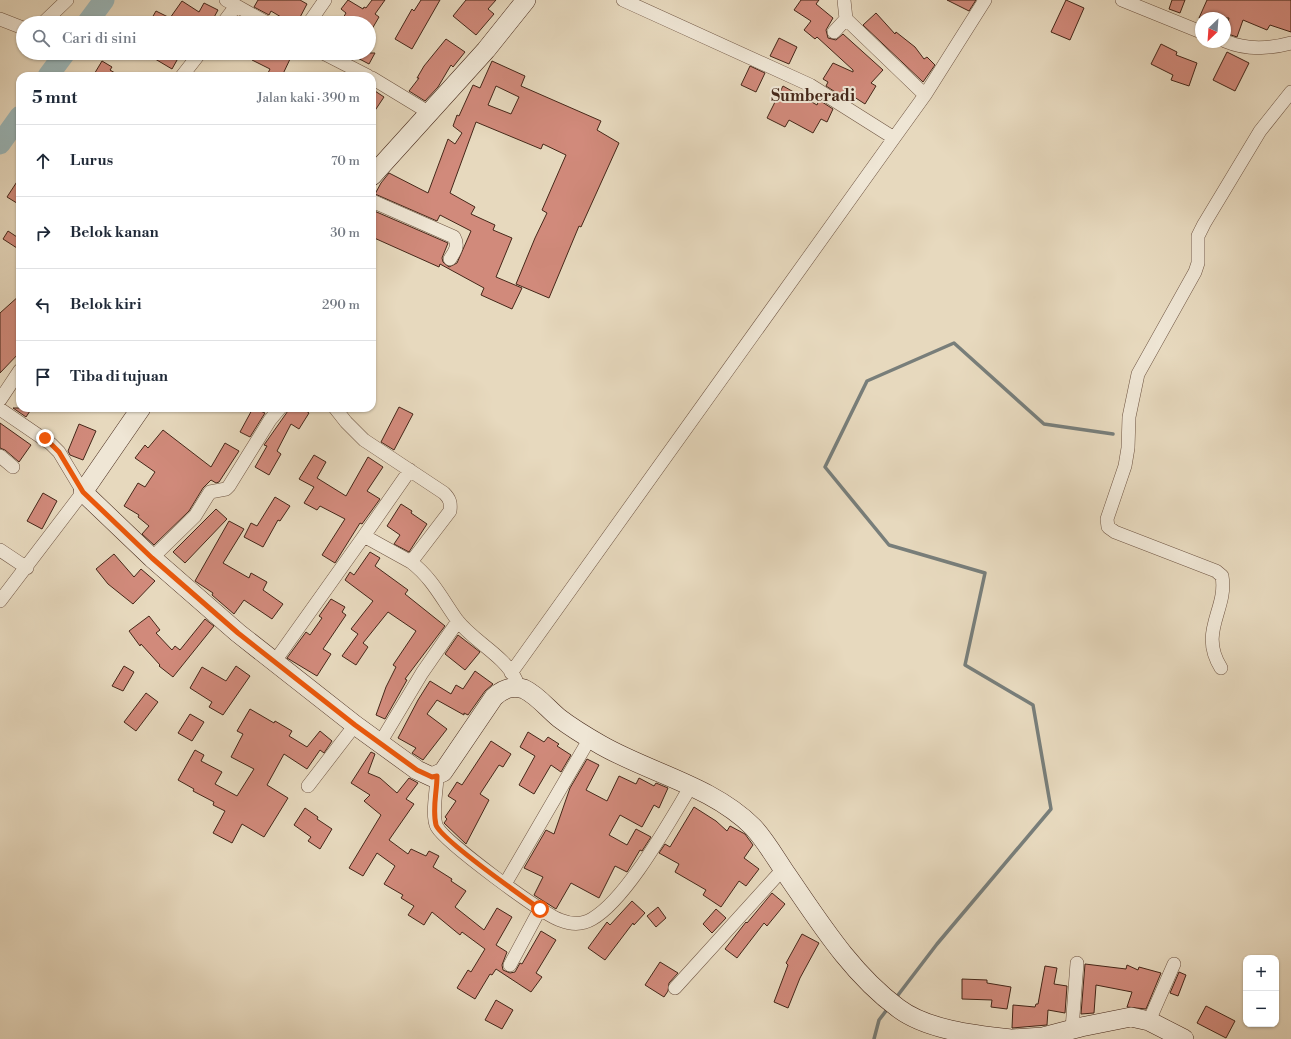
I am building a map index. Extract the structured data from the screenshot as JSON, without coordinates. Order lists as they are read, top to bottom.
{
  "districts": ["Sumberadi"],
  "north": "bottom left",
  "page": {
    "search": "Cari di sini",
    "heading": ["5 mnt", "Jalan kaki · 390 m"],
    "list": [
      ["Lurus", "70 m"],
      ["Belok kanan", "30 m"],
      ["Belok kiri", "290 m"],
      "Tiba di tujuan"
    ],
    "map_buttons": ["+", "−"]
  }
}
